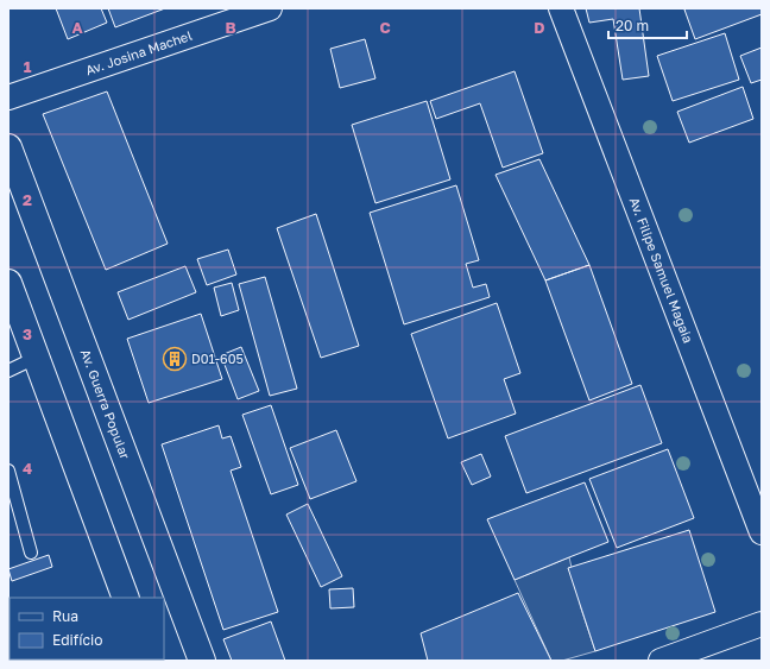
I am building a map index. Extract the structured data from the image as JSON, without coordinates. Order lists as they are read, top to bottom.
{
  "streets": {
    "main road": ["Av. Guerra Popular"],
    "street": ["Av. Josina Machel", "Av. Filipe Samuel Magaia"]
  },
  "places": {
    "building": ["D01-605"]
  },
  "legend": ["Rua", "Edifício"],
  "scale_bar": "20 m",
  "grid": {
    "columns": [
      "A",
      "B",
      "C",
      "D"
    ],
    "rows": [
      "1",
      "2",
      "3",
      "4"
    ]
  }
}
